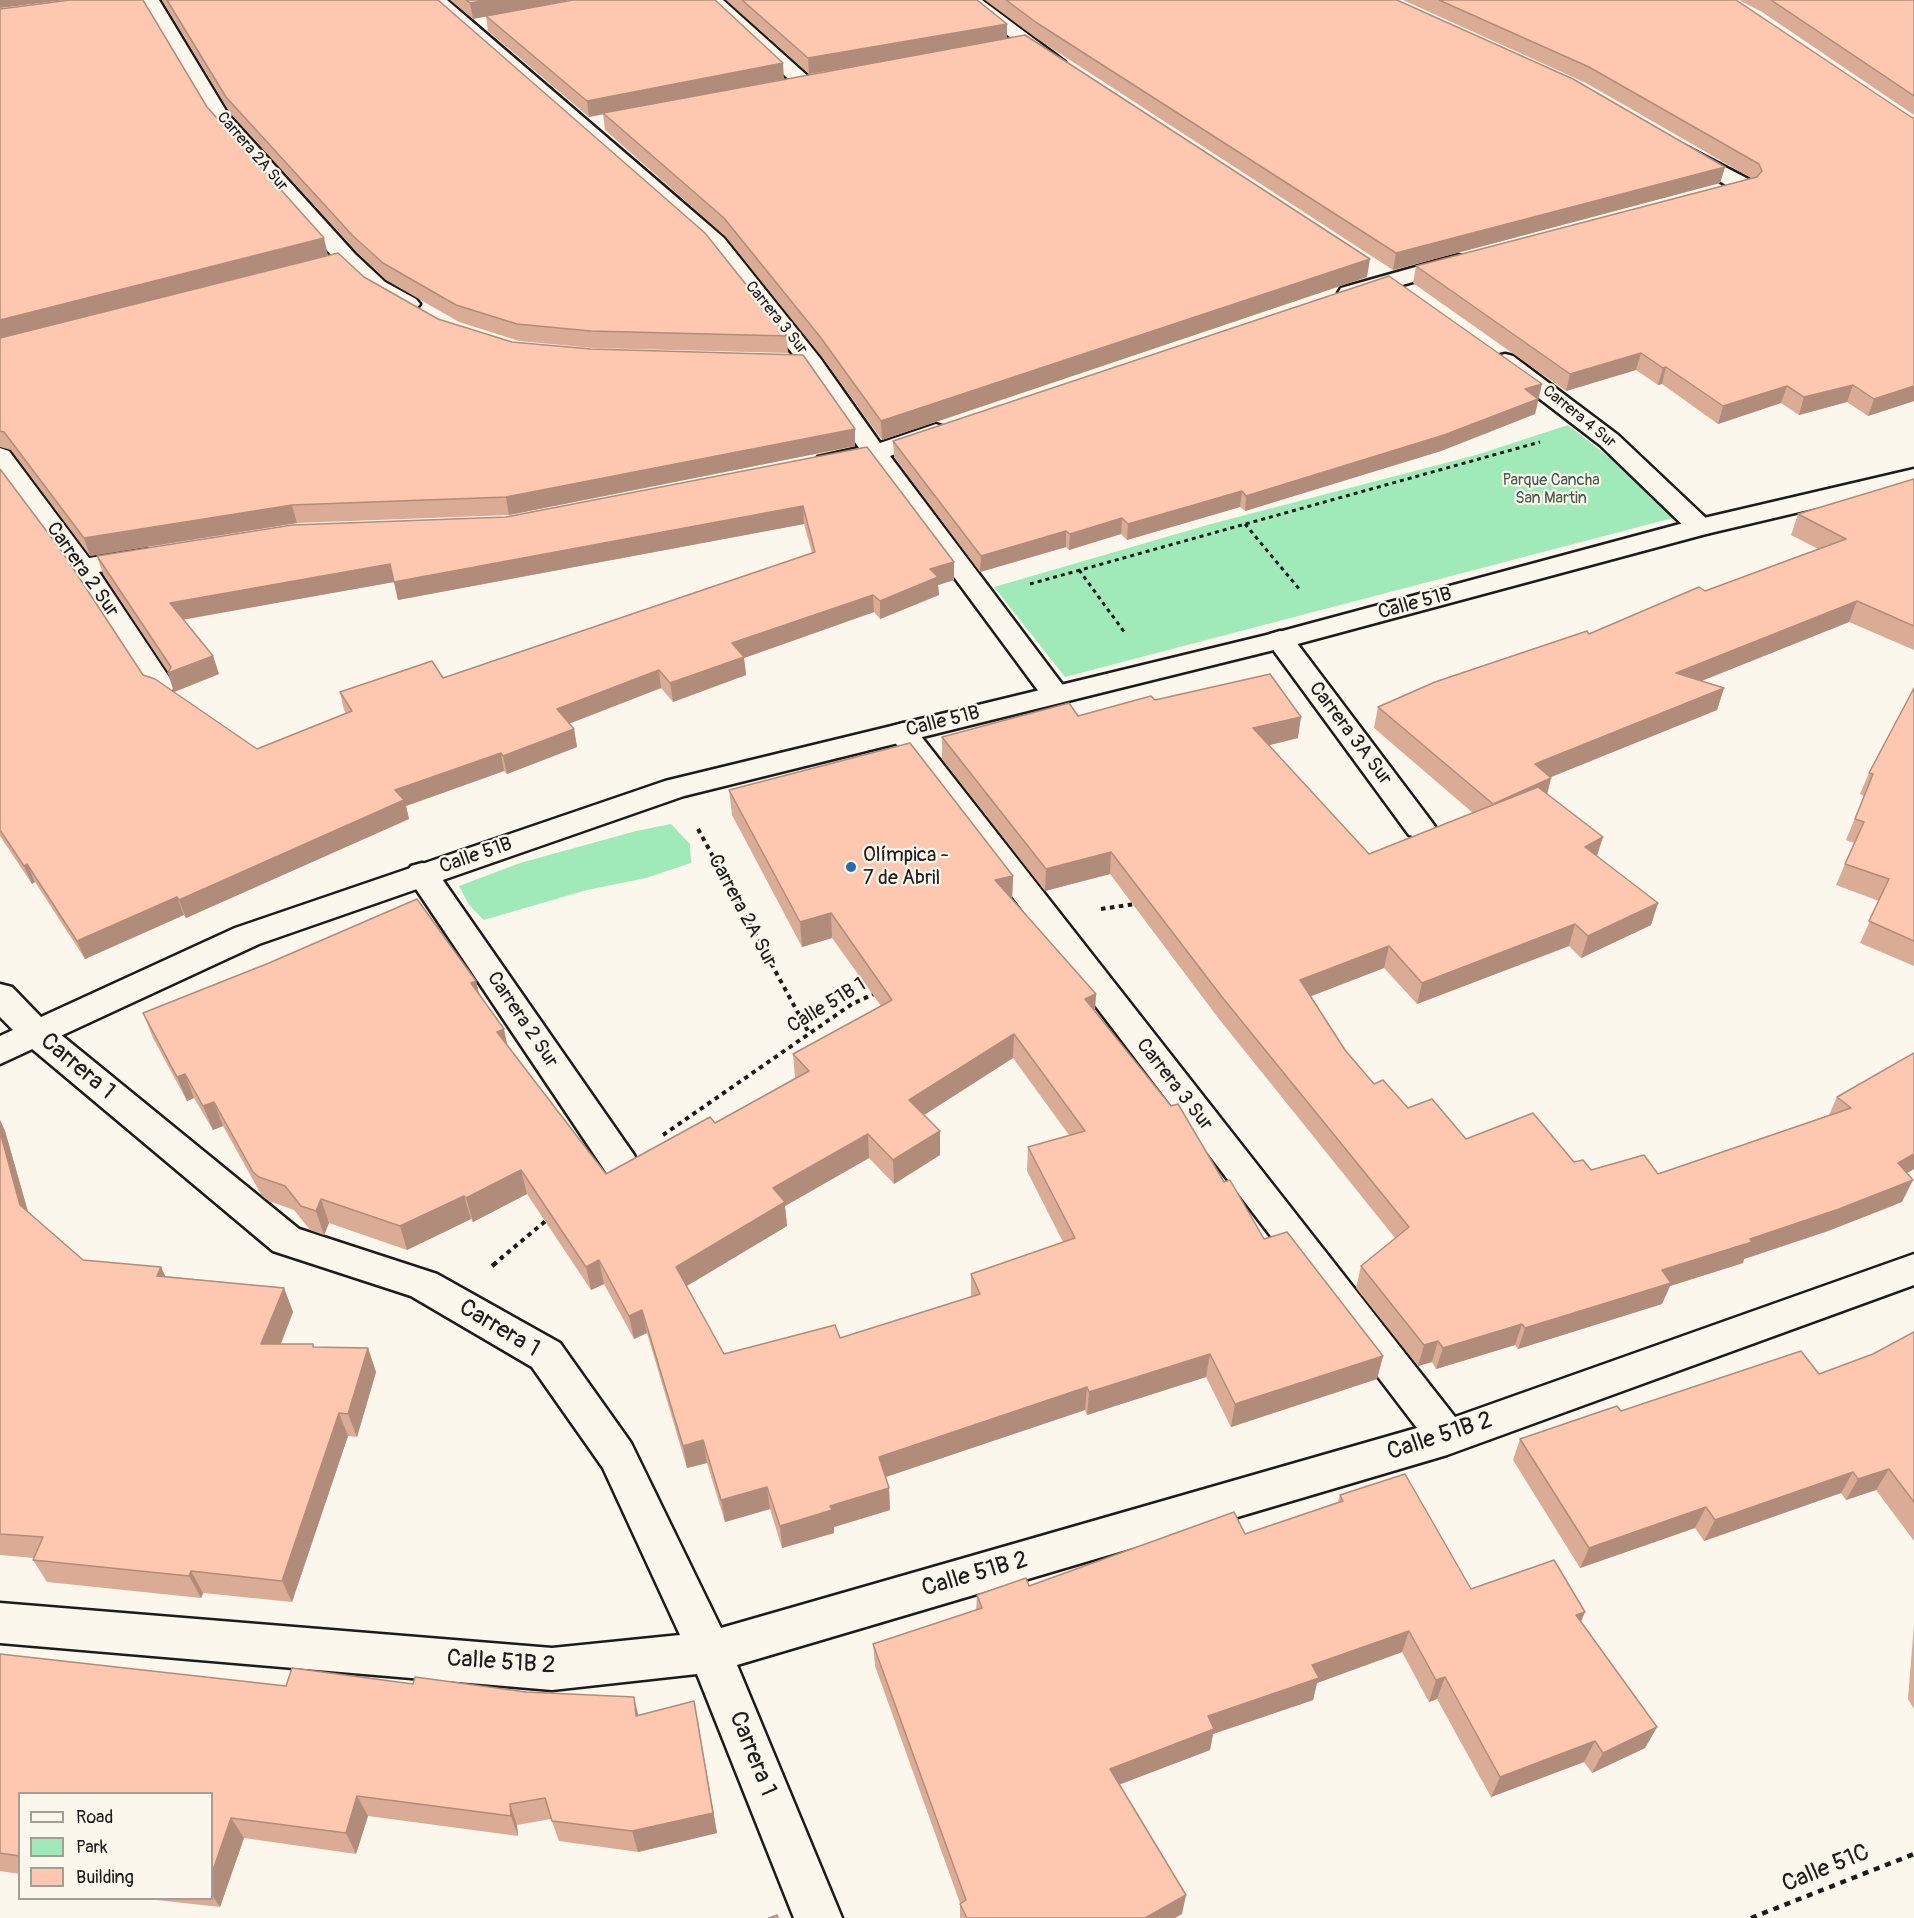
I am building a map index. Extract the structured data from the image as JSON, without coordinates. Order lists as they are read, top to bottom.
{
  "streets": {
    "street": [
      "Carrera 2A Sur",
      "Carrera 3 Sur",
      "Carrera 4 Sur",
      "Carrera 2 Sur",
      "Calle 51B",
      "Carrera 3A Sur",
      "Carrera 1",
      "Calle 51B 2"
    ],
    "path": ["Calle 51B 1", "Calle 51C"]
  },
  "crossings": [
    ["Carrera 2A Sur", "Calle 51B"],
    ["Carrera 2A Sur", "Calle 51B 1"],
    ["Carrera 3 Sur", "Calle 51B"],
    ["Carrera 3 Sur", "Calle 51B 2"],
    ["Carrera 4 Sur", "Calle 51B"],
    ["Carrera 2 Sur", "Calle 51B"],
    ["Carrera 2 Sur", "Calle 51B 1"],
    ["Calle 51B", "Carrera 3A Sur"],
    ["Calle 51B", "Carrera 1"],
    ["Calle 51B 1", "Carrera 1"],
    ["Carrera 1", "Calle 51B 2"]
  ],
  "parks": ["Parque Cancha San Martin"],
  "places": ["Olímpica - 7 de Abril"],
  "legend": ["Road", "Park", "Building"]
}
